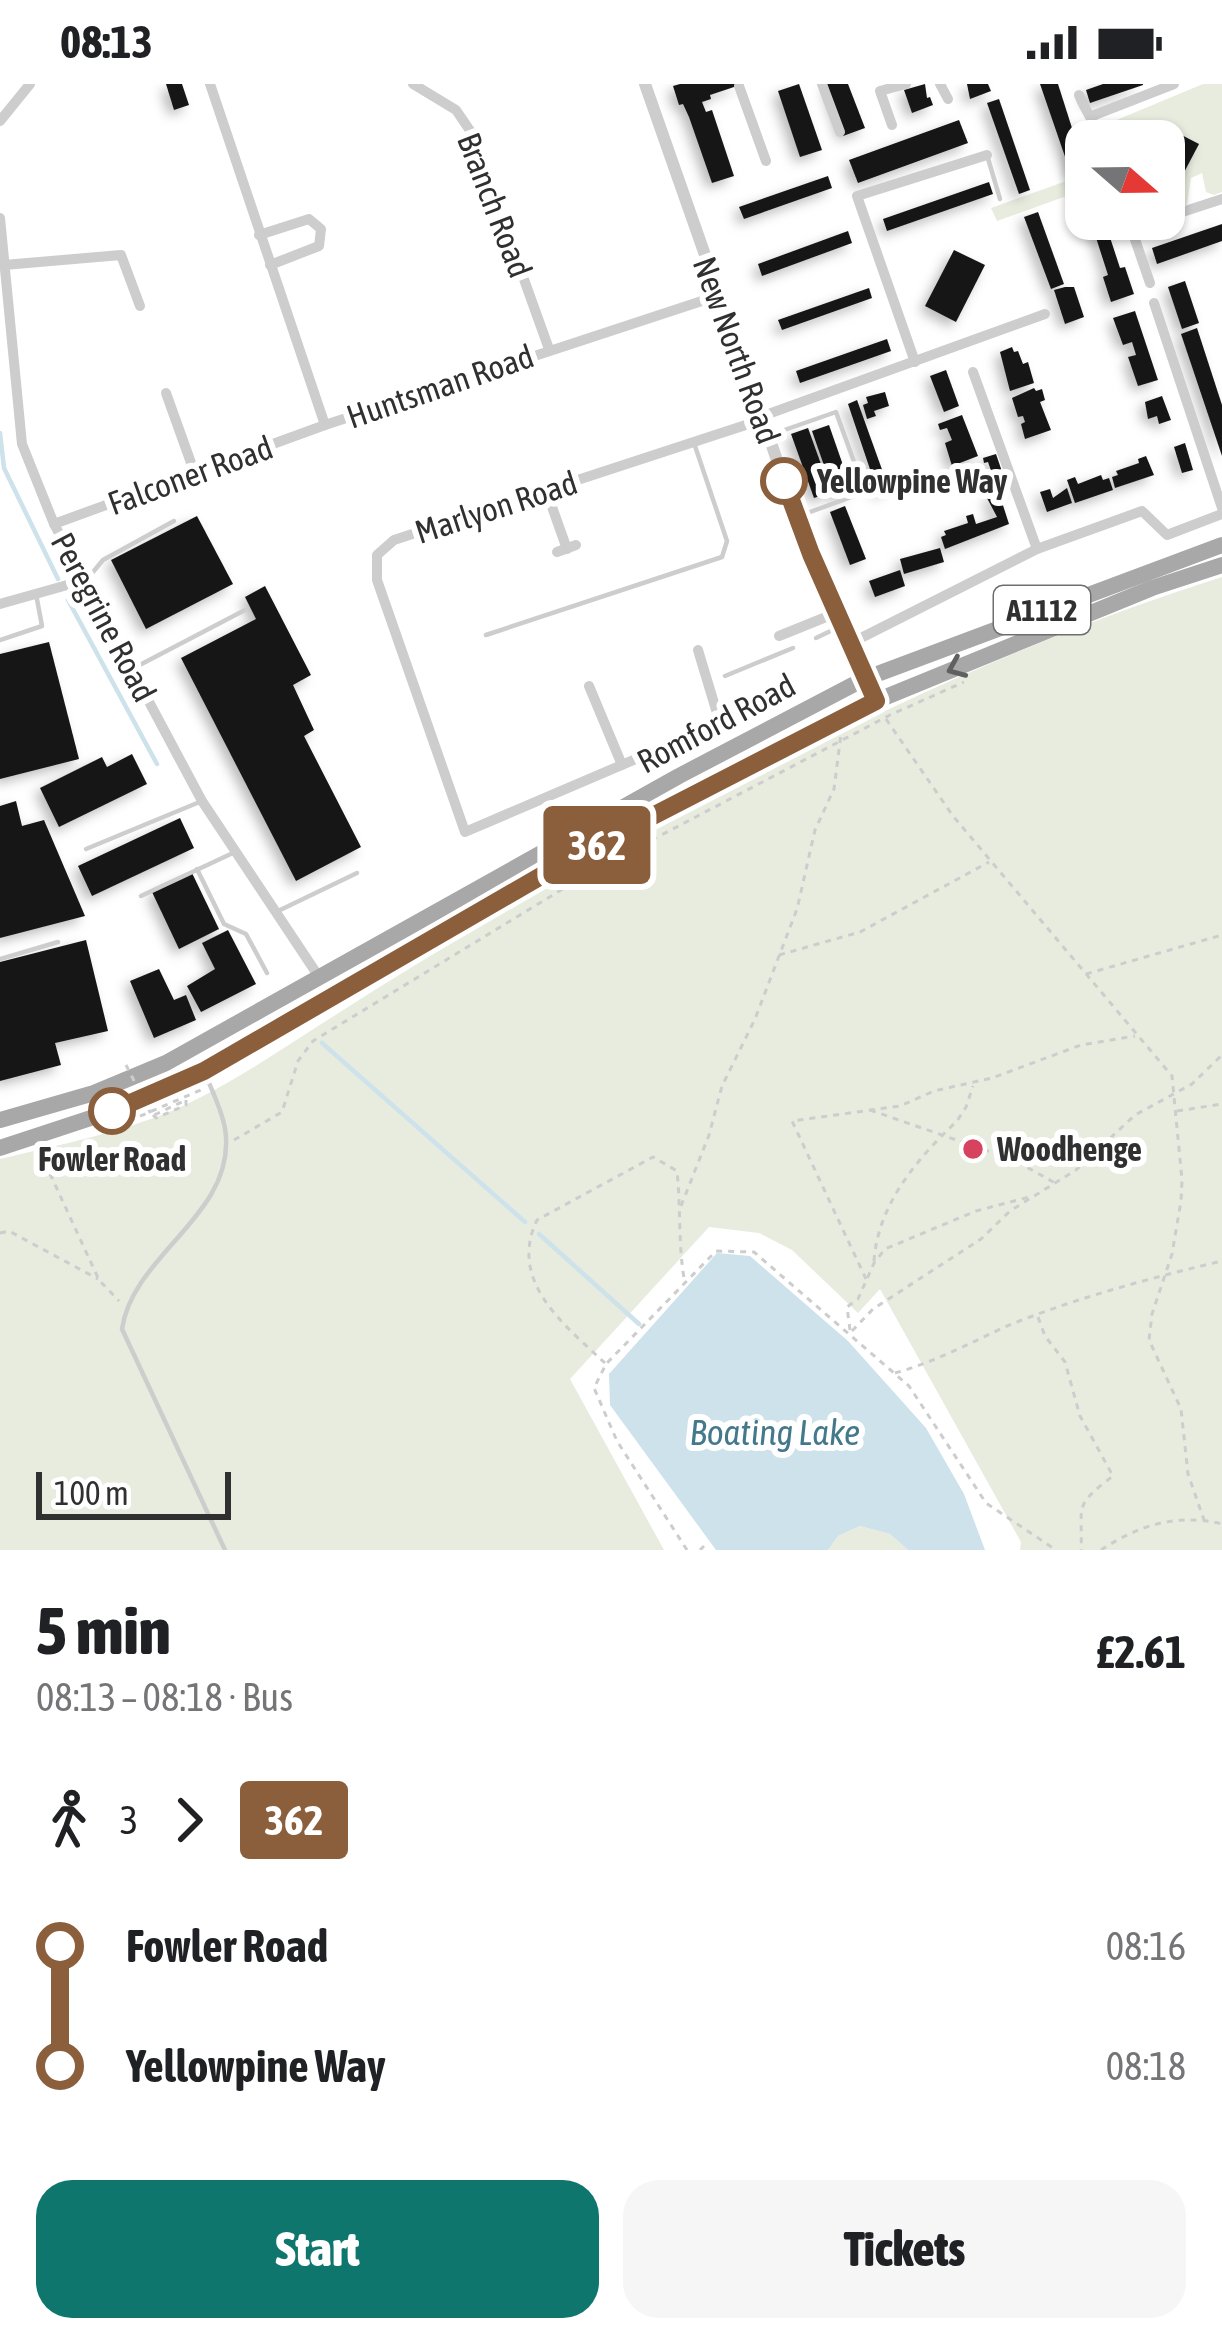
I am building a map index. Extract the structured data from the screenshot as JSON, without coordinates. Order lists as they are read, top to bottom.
{
  "streets": {
    "main road": ["A1112", "Romford Road"],
    "street": [
      "Branch Road",
      "New North Road",
      "Huntsman Road",
      "Falconer Road",
      "Marlyon Road",
      "Peregrine Road"
    ]
  },
  "crossings": [
    ["Branch Road", "Huntsman Road"],
    ["New North Road", "Huntsman Road"],
    ["New North Road", "Marlyon Road"],
    ["New North Road", "Romford Road"],
    ["Huntsman Road", "Falconer Road"],
    ["Falconer Road", "Peregrine Road"],
    ["Peregrine Road", "Romford Road"]
  ],
  "water": ["Boating Lake"],
  "places": ["Yellowpine Way", "Fowler Road", "Woodhenge"],
  "lines": ["bus line 362"],
  "scale_bar": "100 m",
  "north": "right",
  "page": {
    "status": "08:13",
    "on_map": "362",
    "scale": "100 m",
    "heading": ["5 min", "08:13 – 08:18 · Bus", "£2.61"],
    "legs": ["3", "362"],
    "list": [
      {
        "name": "Fowler Road",
        "value": "08:16"
      },
      {
        "name": "Yellowpine Way",
        "value": "08:18"
      }
    ],
    "buttons": ["Start", "Tickets"]
  }
}
